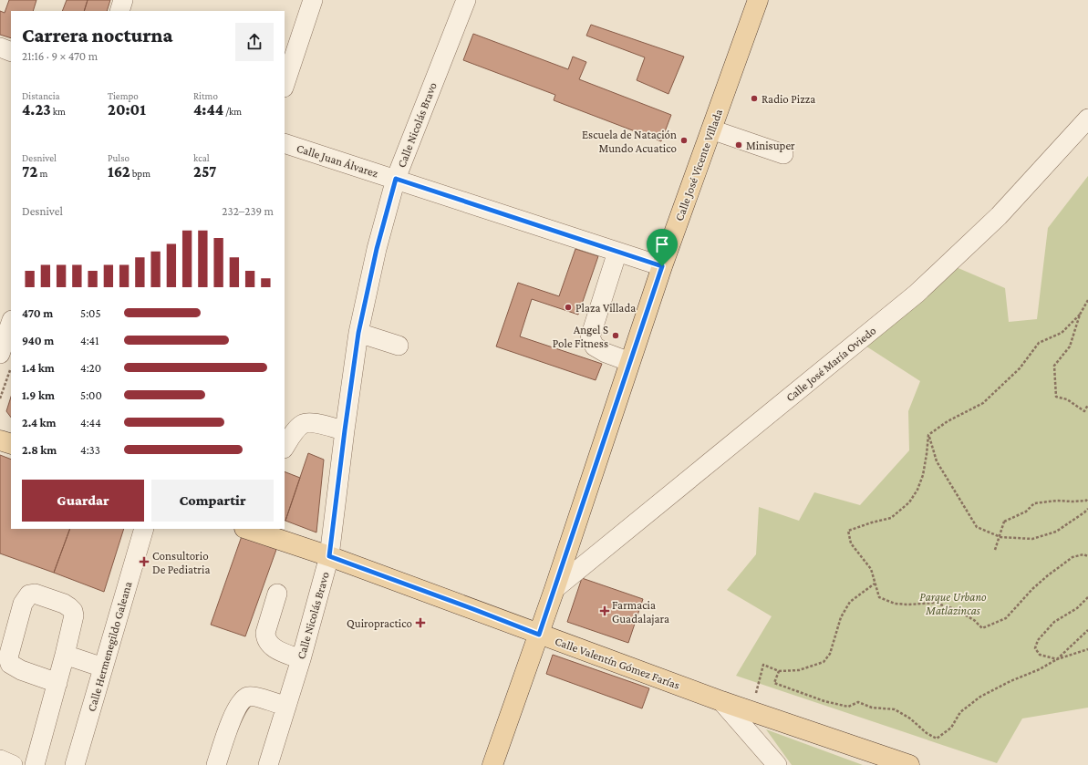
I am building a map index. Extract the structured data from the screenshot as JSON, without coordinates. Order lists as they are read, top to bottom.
{
  "streets": {
    "main road": ["Calle José Vicente Villada", "Calle Valentín Gómez Farías"],
    "street": [
      "Calle Nicolás Bravo",
      "Calle Juan Álvarez",
      "Calle José María Oviedo",
      "Calle Hermenegildo Galeana"
    ]
  },
  "crossings": [
    ["Calle Nicolás Bravo", "Calle Juan Álvarez"],
    ["Calle Nicolás Bravo", "Calle Valentín Gómez Farías"],
    ["Calle Juan Álvarez", "Calle José Vicente Villada"],
    ["Calle José Vicente Villada", "Calle José María Oviedo"],
    ["Calle José Vicente Villada", "Calle Valentín Gómez Farías"]
  ],
  "parks": ["Parque Urbano Matlazincas"],
  "places": {
    "other": [
      "Radio Pizza",
      "Escuela de Natación Mundo Acuatico",
      "Minisuper",
      "Plaza Villada",
      "Angel S Pole Fitness"
    ],
    "health": ["Consultorio De Pediatria", "Farmacia Guadalajara", "Quiropractico"]
  },
  "page": {
    "heading": ["Carrera nocturna", "21:16 · 9 × 470 m"],
    "stats": [
      ["Distancia", "4.23 km"],
      ["Tiempo", "20:01"],
      ["Ritmo", "4:44 /km"],
      ["Desnivel", "72 m"],
      ["Pulso", "162 bpm"],
      ["kcal", "257"]
    ],
    "chart": ["Desnivel", "232–239 m"],
    "list": [
      {
        "name": "470 m",
        "note": "5:05"
      },
      {
        "name": "940 m",
        "note": "4:41"
      },
      {
        "name": "1.4 km",
        "note": "4:20"
      },
      {
        "name": "1.9 km",
        "note": "5:00"
      },
      {
        "name": "2.4 km",
        "note": "4:44"
      },
      {
        "name": "2.8 km",
        "note": "4:33"
      }
    ],
    "buttons": ["Guardar", "Compartir"]
  }
}
